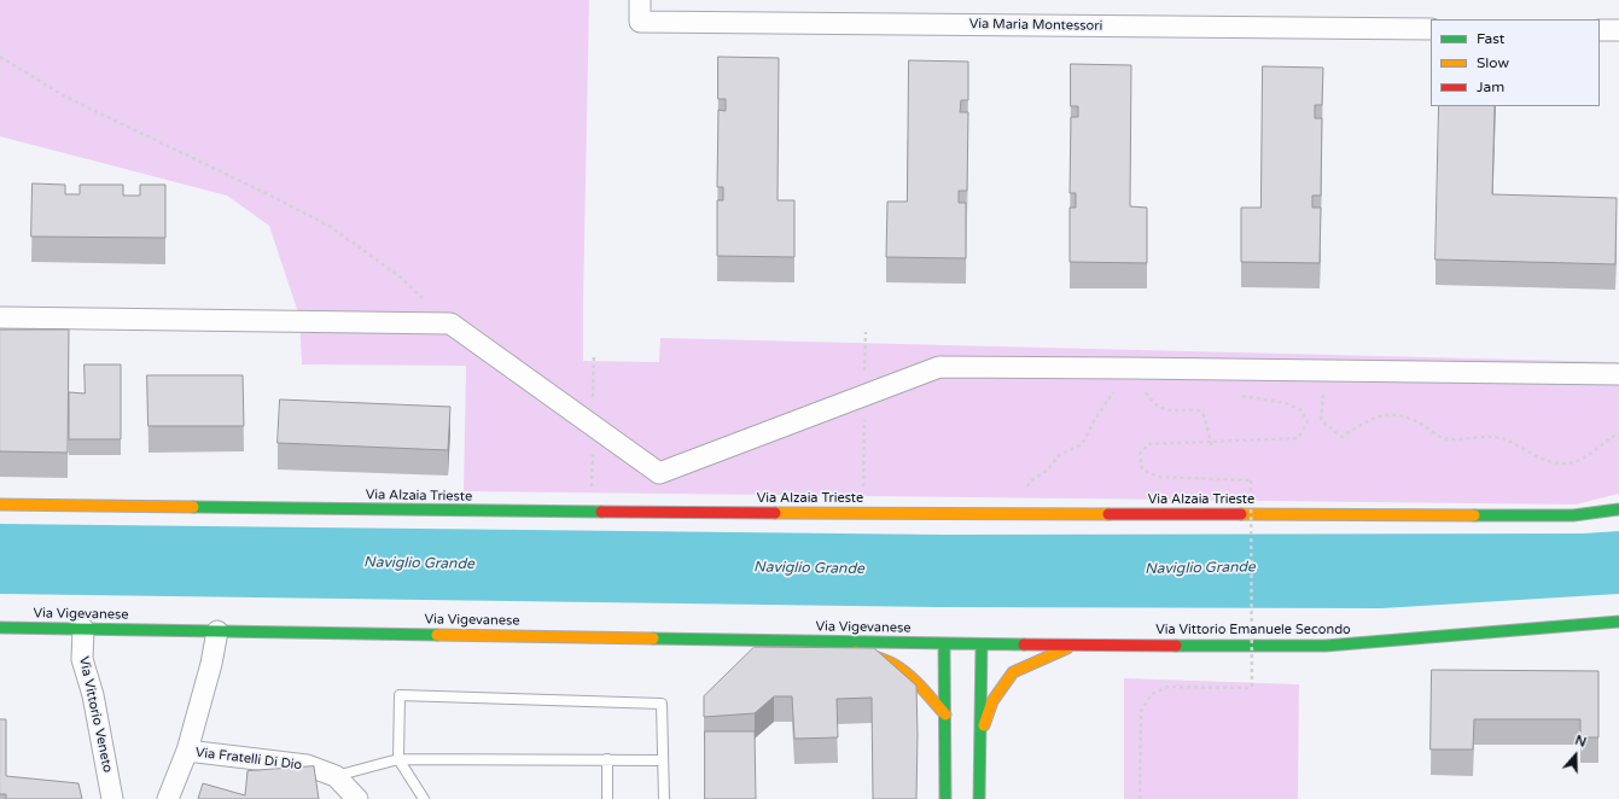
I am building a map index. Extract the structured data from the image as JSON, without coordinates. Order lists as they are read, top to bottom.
{
  "streets": {
    "street": [
      "Via Maria Montessori",
      "Via Alzaia Trieste",
      "Via Vigevanese",
      "Via Vittorio Emanuele Secondo",
      "Via Vittorio Veneto",
      "Via Fratelli Di Dio"
    ]
  },
  "crossings": [
    ["Via Vigevanese", "Via Vittorio Emanuele Secondo"],
    ["Via Vigevanese", "Via Vittorio Veneto"]
  ],
  "water": ["Naviglio Grande"],
  "legend": ["Fast", "Slow", "Jam"],
  "north": "top"
}
